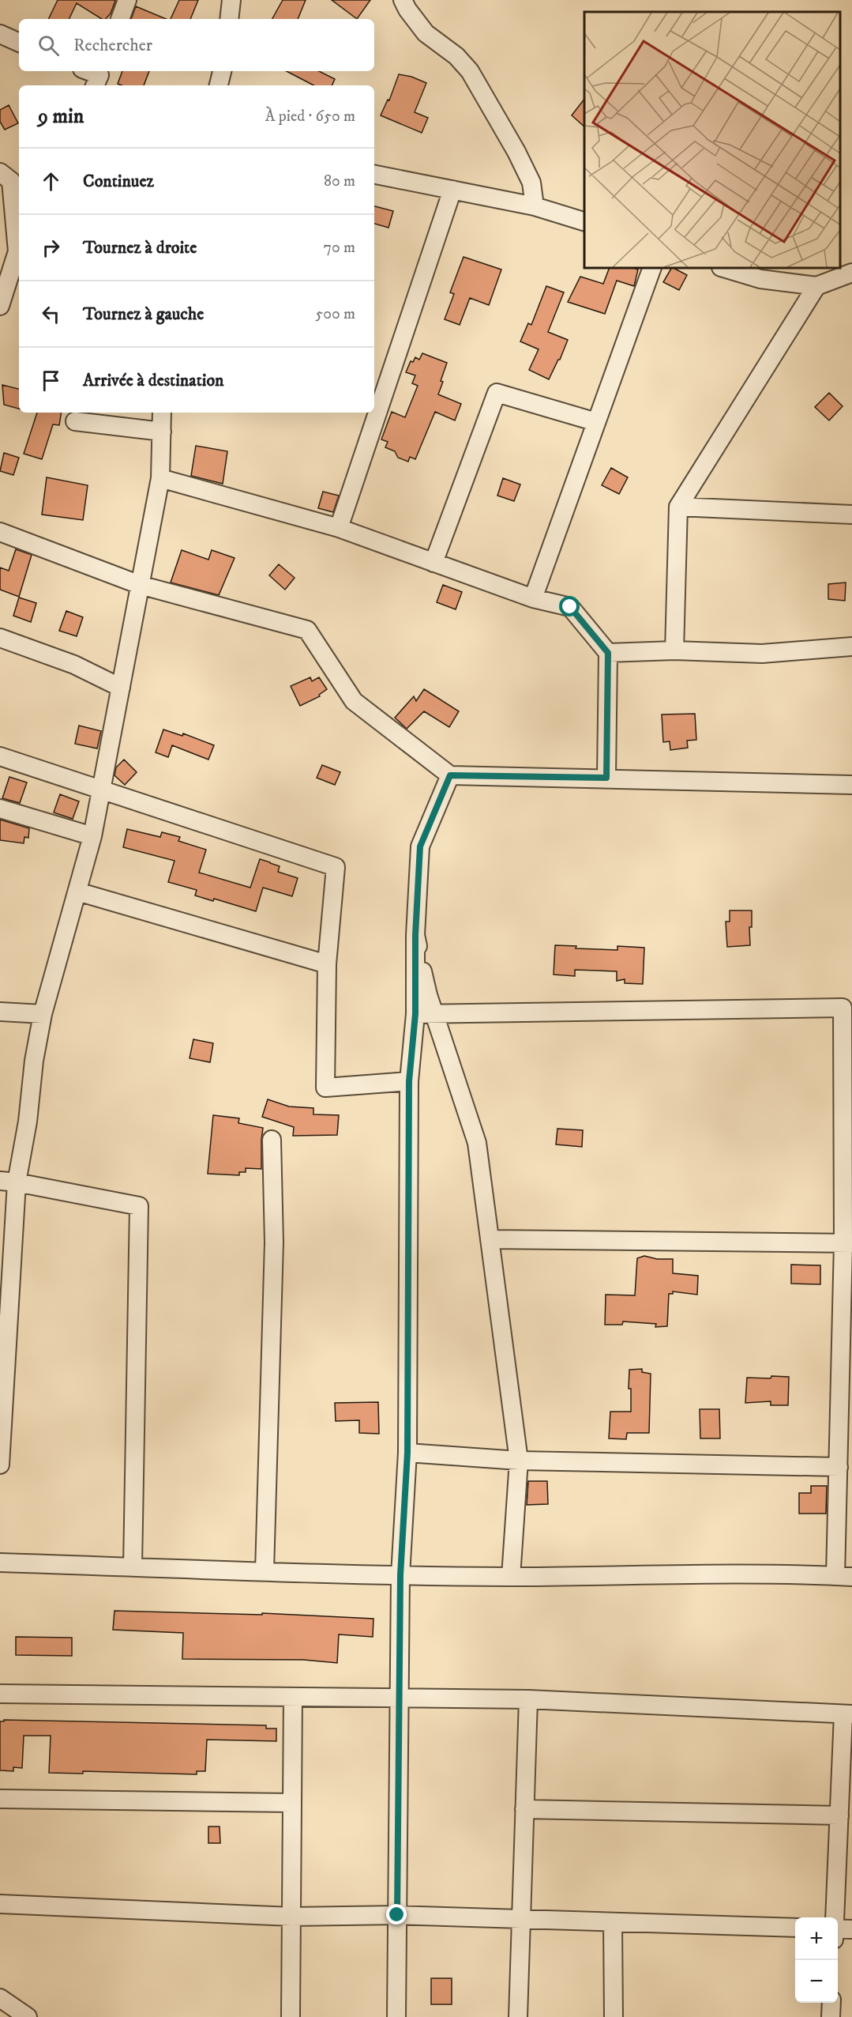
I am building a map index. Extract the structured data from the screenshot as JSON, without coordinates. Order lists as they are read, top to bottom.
{
  "page": {
    "search": "Rechercher",
    "heading": ["9 min", "À pied · 650 m"],
    "list": [
      ["Continuez", "80 m"],
      ["Tournez à droite", "70 m"],
      ["Tournez à gauche", "500 m"],
      "Arrivée à destination"
    ],
    "map_buttons": ["+", "−"]
  }
}
